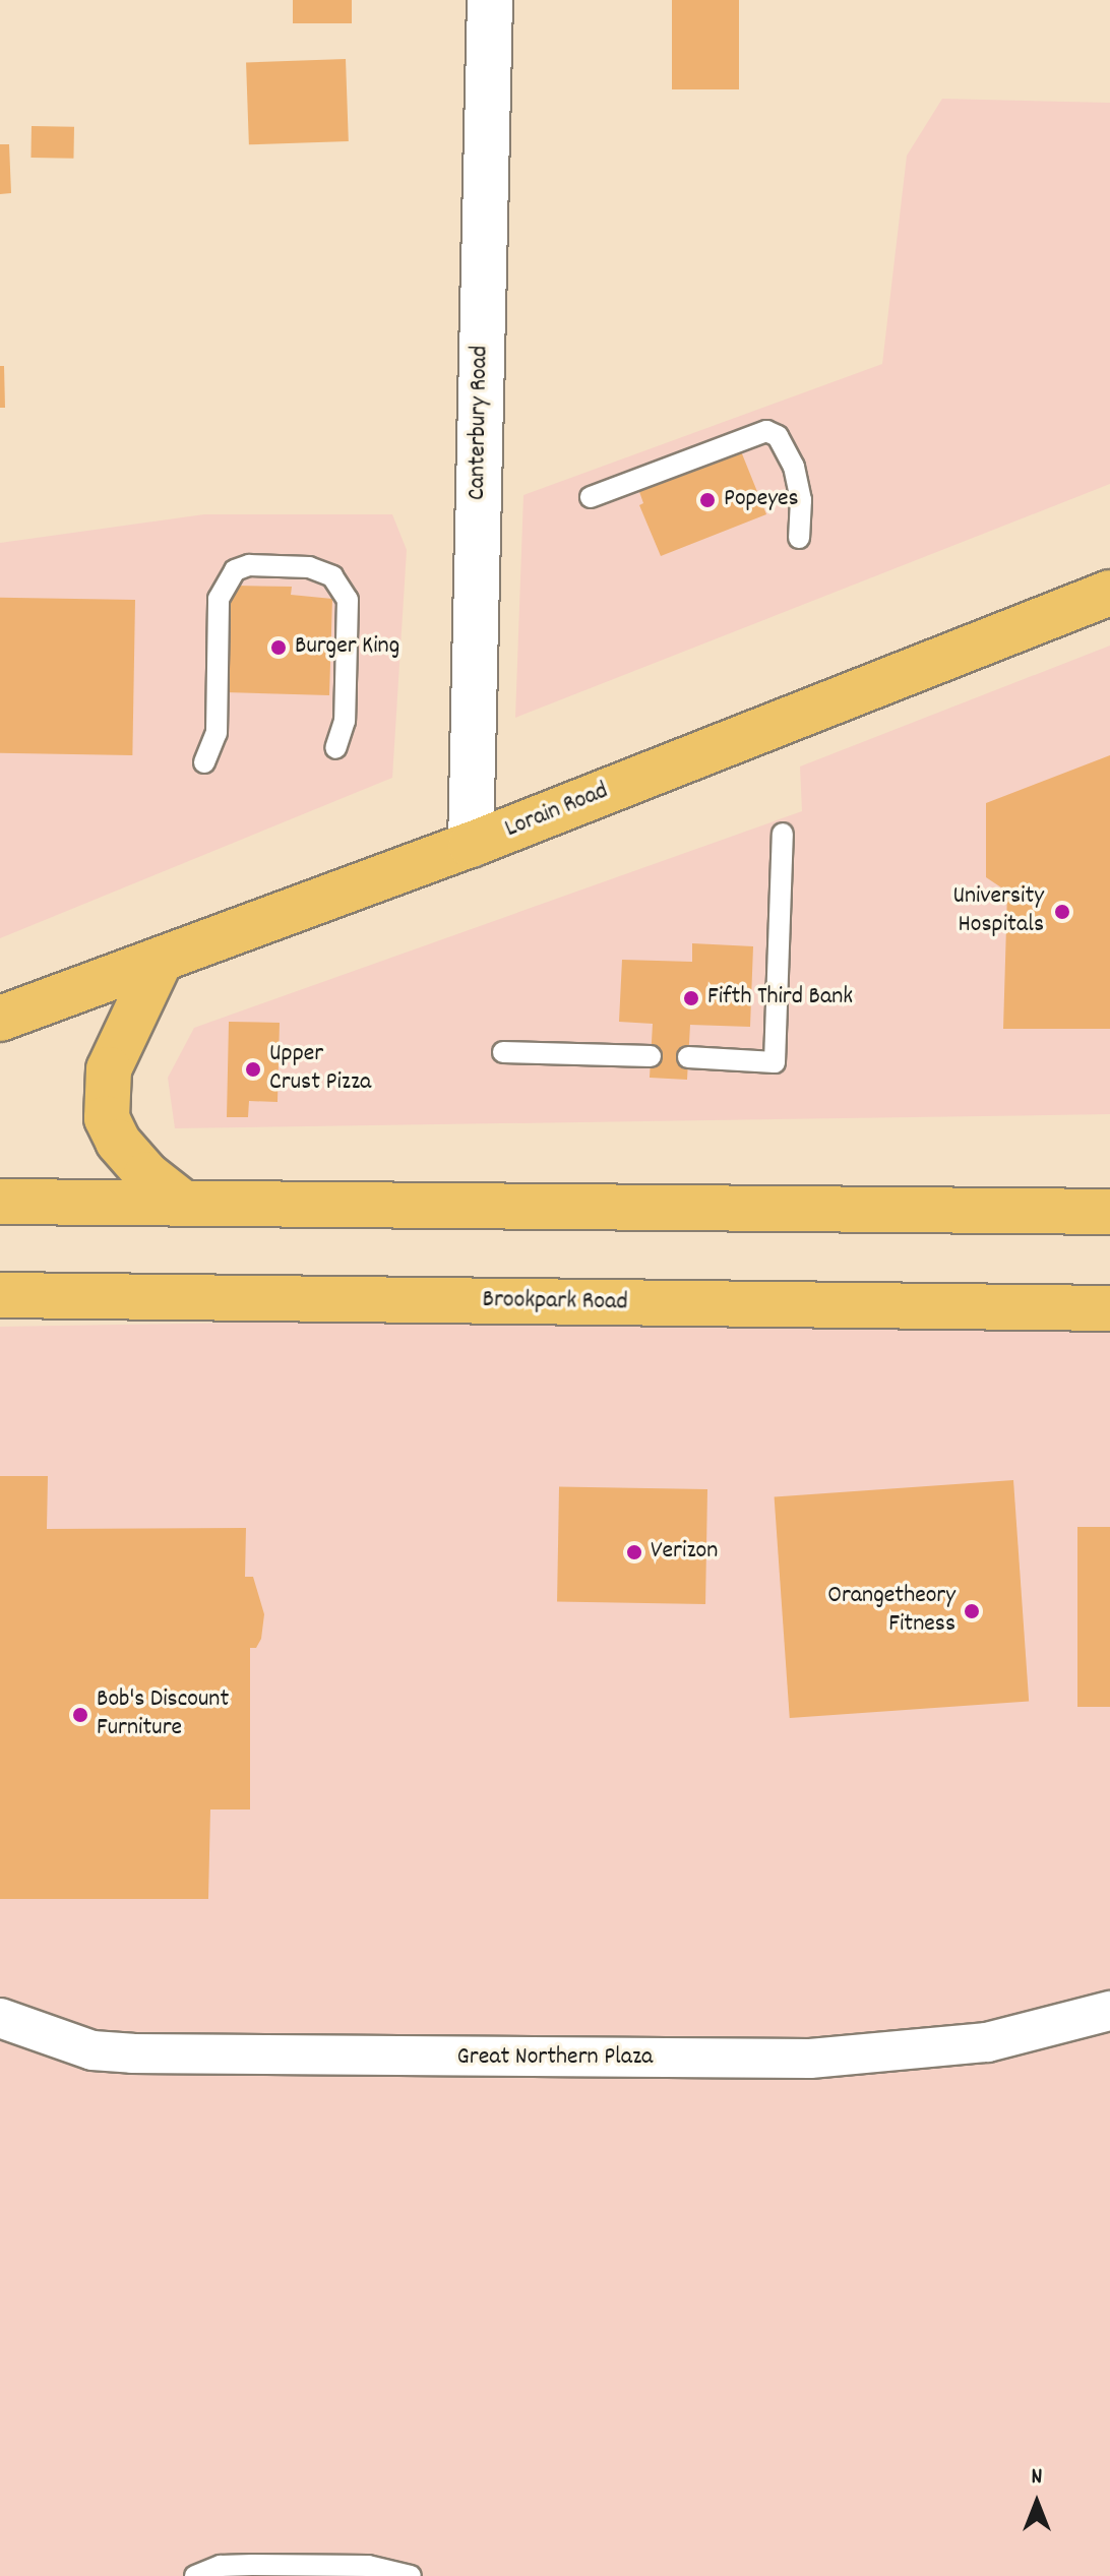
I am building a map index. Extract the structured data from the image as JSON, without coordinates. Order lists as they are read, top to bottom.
{
  "streets": {
    "main road": ["Lorain Road", "Brookpark Road"],
    "street": ["Canterbury Road", "Great Northern Plaza"]
  },
  "crossings": [
    ["Canterbury Road", "Lorain Road"]
  ],
  "places": [
    "Popeyes",
    "Burger King",
    "University Hospitals",
    "Fifth Third Bank",
    "Upper Crust Pizza",
    "Verizon",
    "Orangetheory Fitness",
    "Bob's Discount Furniture"
  ],
  "north": "top"
}
